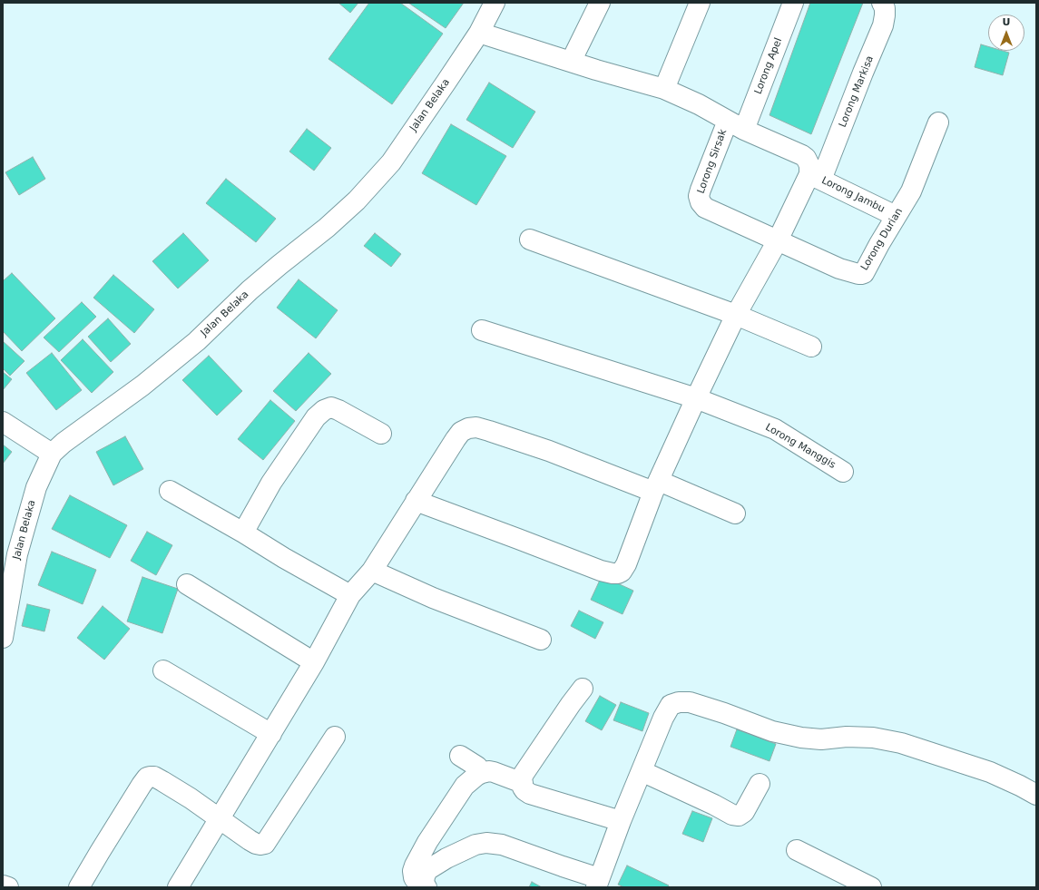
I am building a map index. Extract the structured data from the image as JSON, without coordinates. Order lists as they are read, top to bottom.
{
  "streets": {
    "street": [
      "Lorong Apel",
      "Lorong Markisa",
      "Jalan Belaka",
      "Lorong Sirsak",
      "Lorong Jambu",
      "Lorong Durian",
      "Lorong Manggis"
    ]
  },
  "crossings": [
    ["Lorong Apel", "Lorong Sirsak"],
    ["Lorong Markisa", "Lorong Sirsak"],
    ["Lorong Markisa", "Lorong Jambu"],
    ["Lorong Markisa", "Lorong Durian"],
    ["Lorong Markisa", "Lorong Manggis"],
    ["Lorong Sirsak", "Lorong Durian"],
    ["Lorong Jambu", "Lorong Durian"]
  ],
  "north": "top"
}
